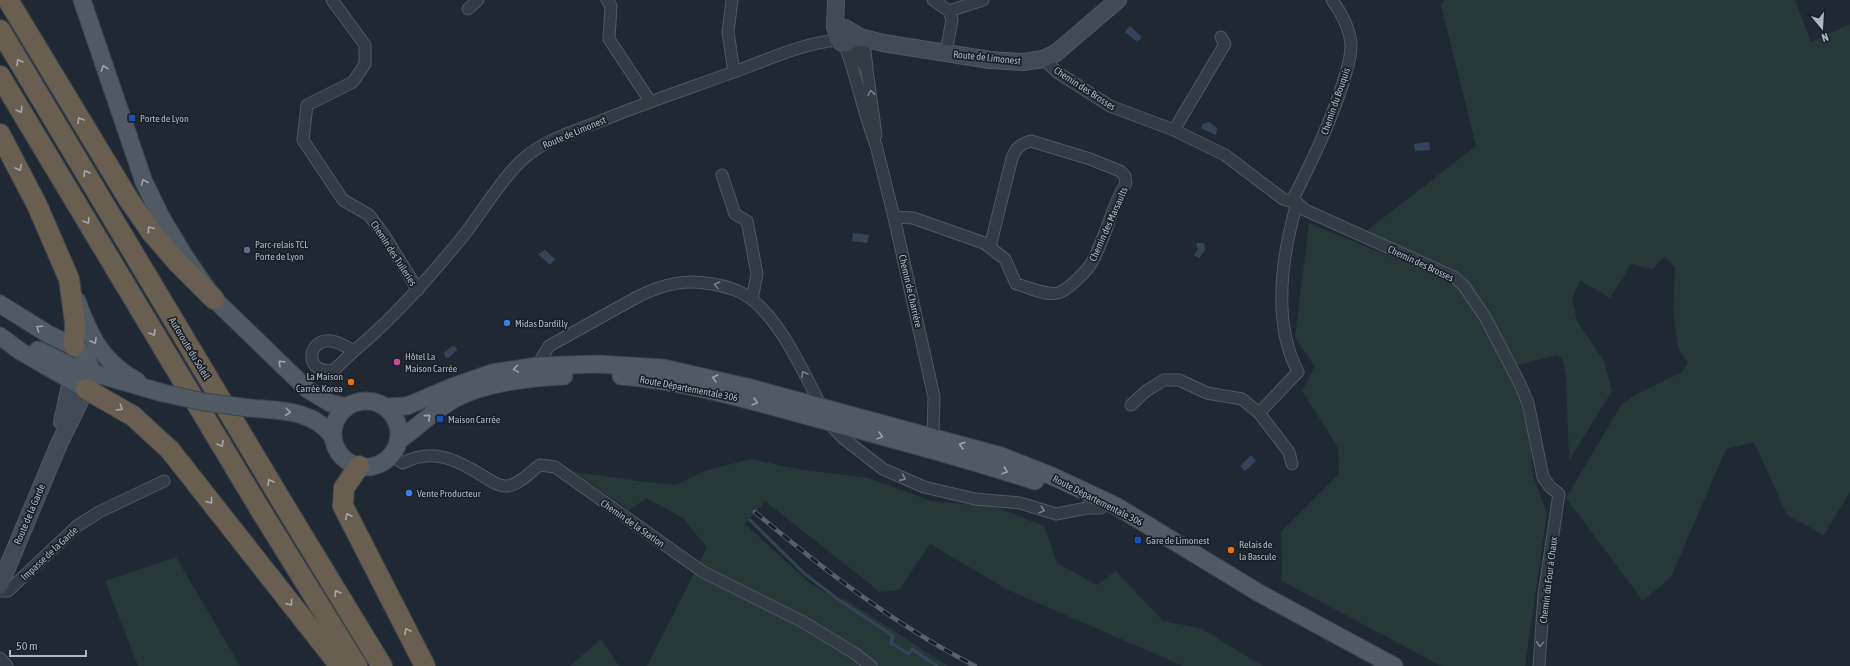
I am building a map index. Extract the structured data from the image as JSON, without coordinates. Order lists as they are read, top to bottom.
{
  "streets": {
    "highway": ["Autoroute du Soleil"],
    "main road": ["Route Départementale 306"],
    "street": [
      "Route de Limonest",
      "Chemin des Brosses",
      "Chemin du Bouquis",
      "Chemin des Marsaults",
      "Chemin des Tuileries",
      "Chemin de Charrière",
      "Route de la Garde",
      "Chemin de la Station",
      "Impasse de la Garde",
      "Chemin du Four à Chaux"
    ]
  },
  "crossings": [
    ["Route de Limonest", "Chemin des Brosses"],
    ["Route de Limonest", "Chemin des Tuileries"],
    ["Route de Limonest", "Chemin de Charrière"],
    ["Chemin des Brosses", "Chemin du Bouquis"],
    ["Chemin des Brosses", "Chemin du Four à Chaux"],
    ["Chemin des Marsaults", "Chemin de Charrière"],
    ["Chemin de Charrière", "Route Départementale 306"],
    ["Route Départementale 306", "Chemin de la Station"]
  ],
  "one_way": ["Chemin du Four à Chaux"],
  "places": {
    "transit": ["Porte de Lyon", "Maison Carrée", "Gare de Limonest"],
    "other": [
      "Parc-relais TCL Porte de Lyon",
      "Midas Dardilly",
      "Hôtel La Maison Carrée",
      "La Maison Carrée Korea",
      "Vente Producteur",
      "Relais de la Bascule"
    ]
  },
  "scale_bar": "50 m",
  "north": "bottom"
}
